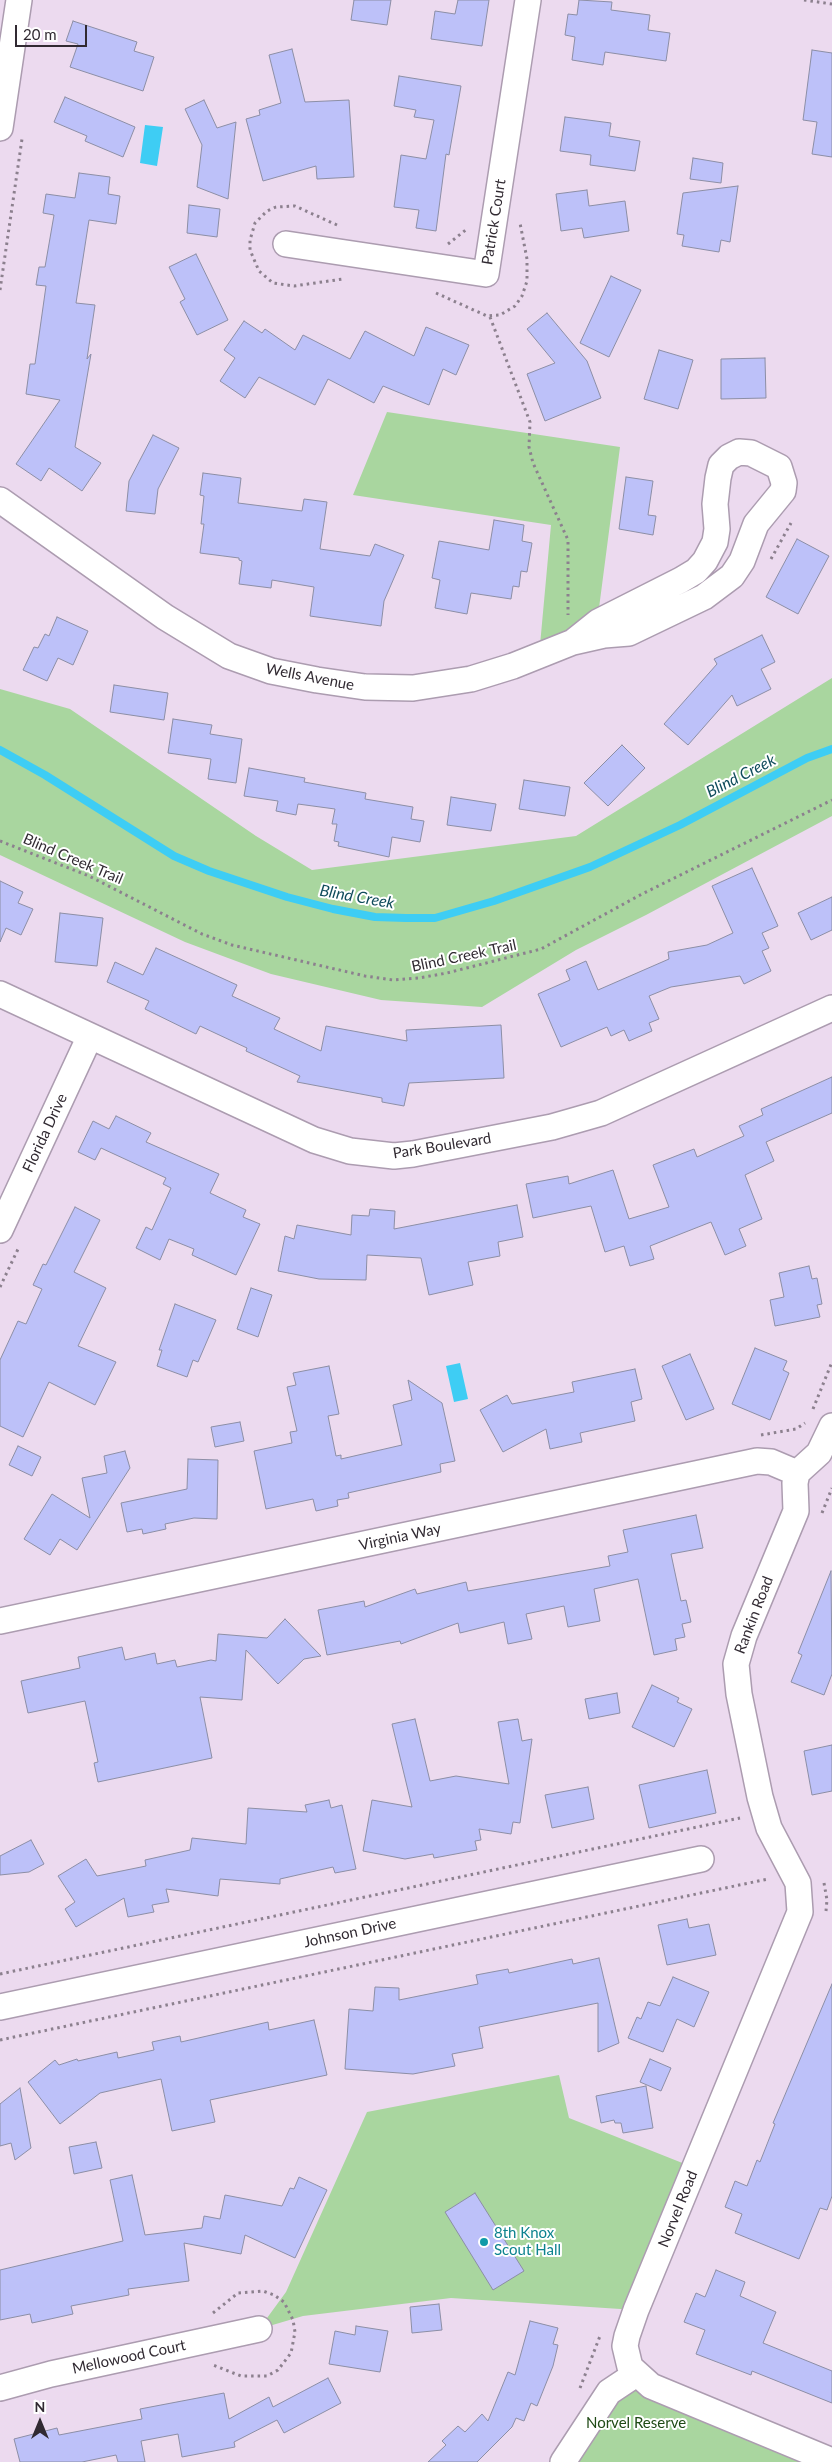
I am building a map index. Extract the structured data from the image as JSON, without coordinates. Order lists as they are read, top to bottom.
{
  "streets": {
    "street": [
      "Patrick Court",
      "Wells Avenue",
      "Florida Drive",
      "Park Boulevard",
      "Virginia Way",
      "Rankin Road",
      "Johnson Drive",
      "Norvel Road",
      "Mellowood Court"
    ],
    "path": ["Blind Creek Trail"]
  },
  "crossings": [
    ["Florida Drive", "Park Boulevard"],
    ["Virginia Way", "Rankin Road"],
    ["Rankin Road", "Norvel Road"]
  ],
  "water": ["Blind Creek"],
  "parks": ["Norvel Reserve"],
  "places": ["8th Knox Scout Hall"],
  "scale_bar": "20 m",
  "north": "top"
}
